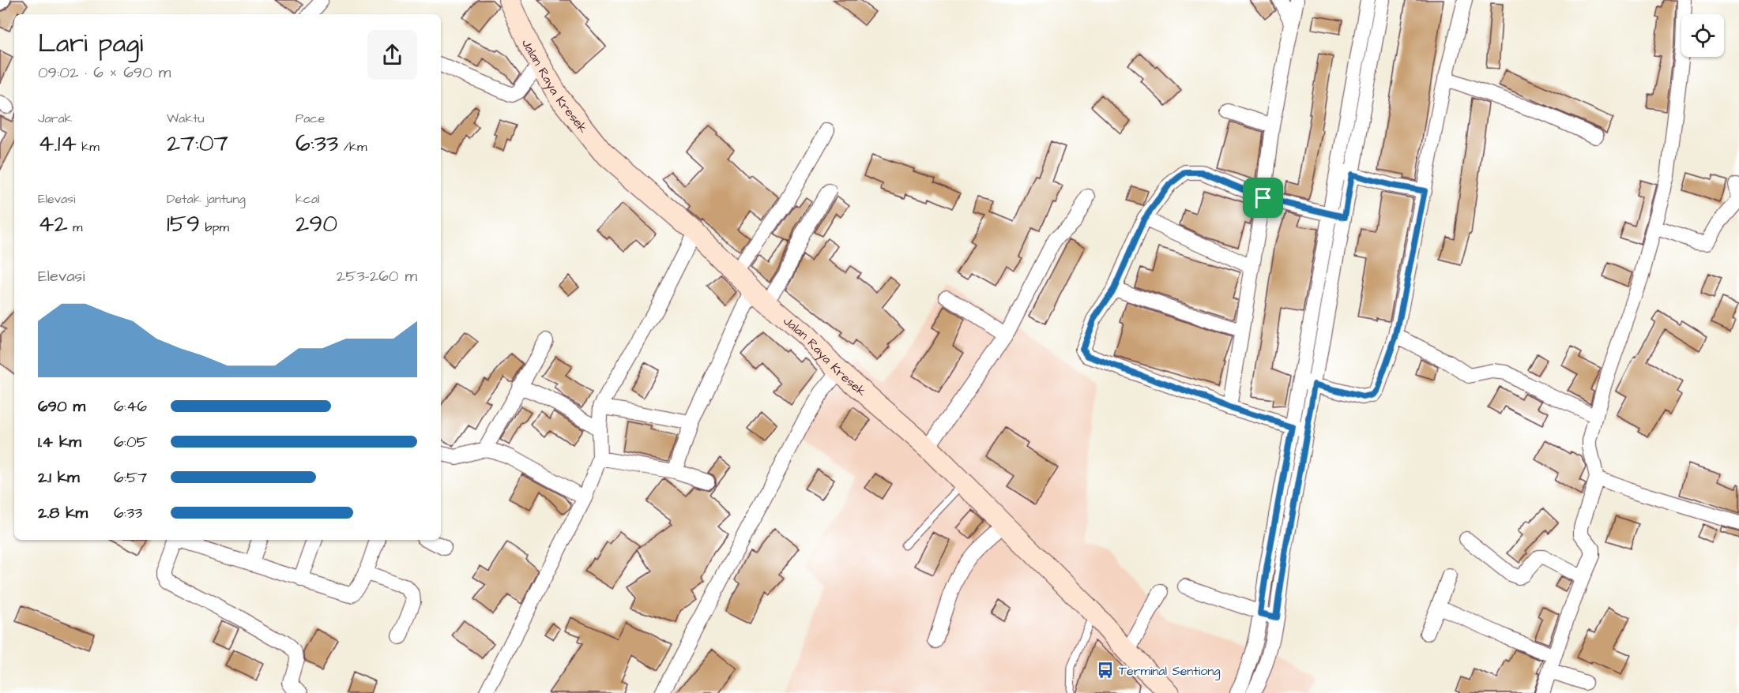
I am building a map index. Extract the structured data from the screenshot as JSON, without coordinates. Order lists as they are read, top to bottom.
{
  "streets": {
    "main road": ["Jalan Raya Kresek"]
  },
  "places": {
    "bus stop": ["Terminal Sentiong"]
  },
  "page": {
    "heading": ["Lari pagi", "09:02 · 6 × 690 m"],
    "stats": [
      ["Jarak", "4.14 km"],
      ["Waktu", "27:07"],
      ["Pace", "6:33 /km"],
      ["Elevasi", "42 m"],
      ["Detak jantung", "159 bpm"],
      ["kcal", "290"]
    ],
    "chart": ["Elevasi", "253–260 m"],
    "list": [
      {
        "name": "690 m",
        "note": "6:46"
      },
      {
        "name": "1.4 km",
        "note": "6:05"
      },
      {
        "name": "2.1 km",
        "note": "6:57"
      },
      {
        "name": "2.8 km",
        "note": "6:33"
      }
    ]
  }
}
